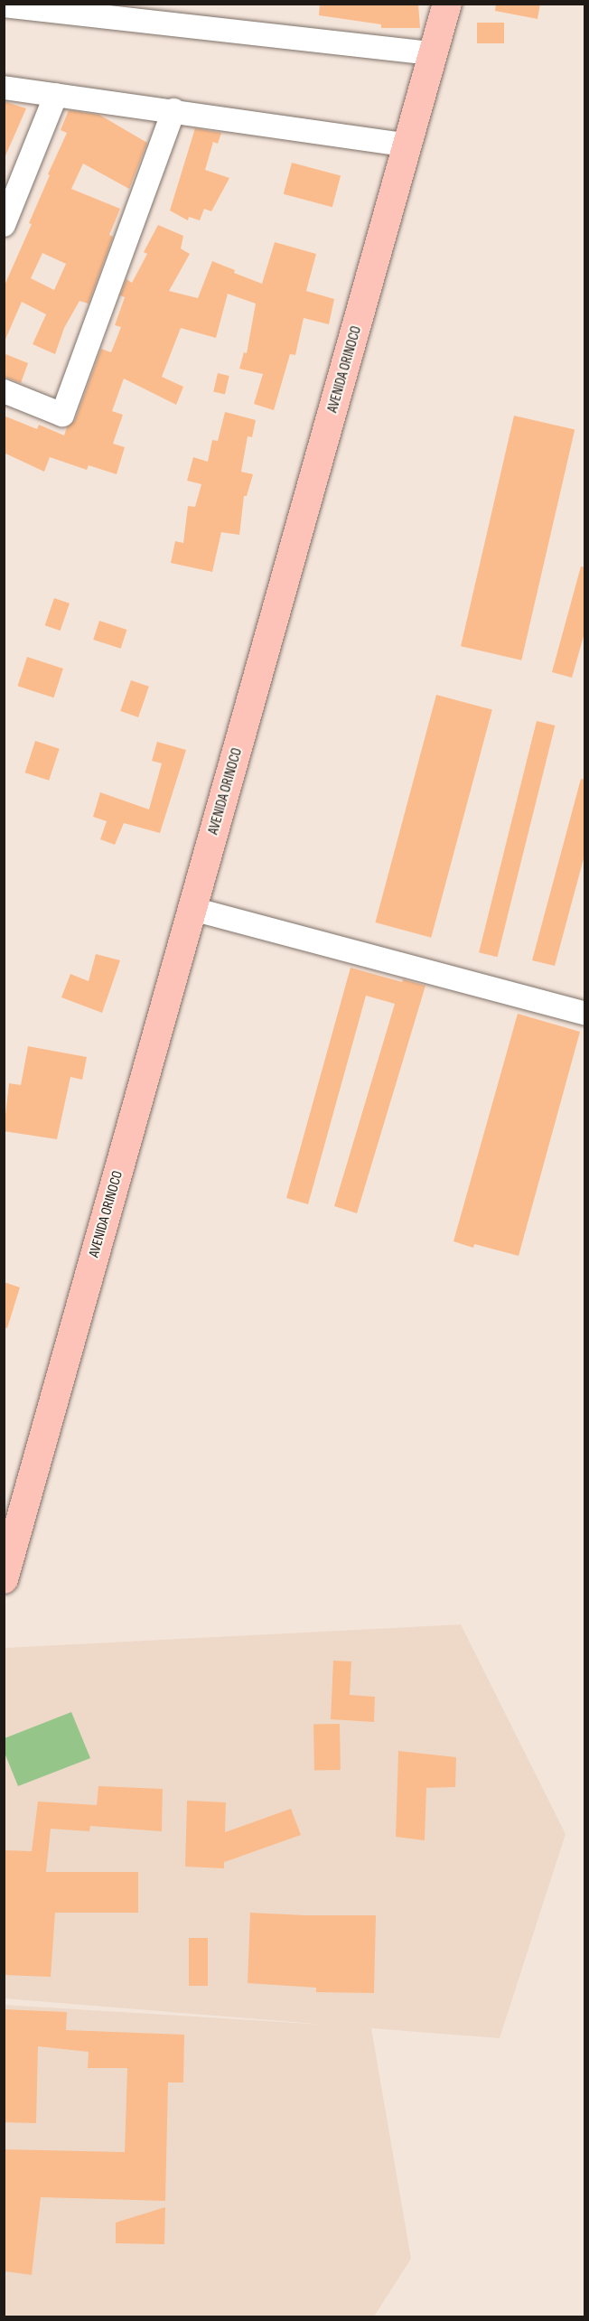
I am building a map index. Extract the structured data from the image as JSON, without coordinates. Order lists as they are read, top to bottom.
{
  "streets": {
    "main road": ["AVENIDA ORINOCO"]
  }
}
